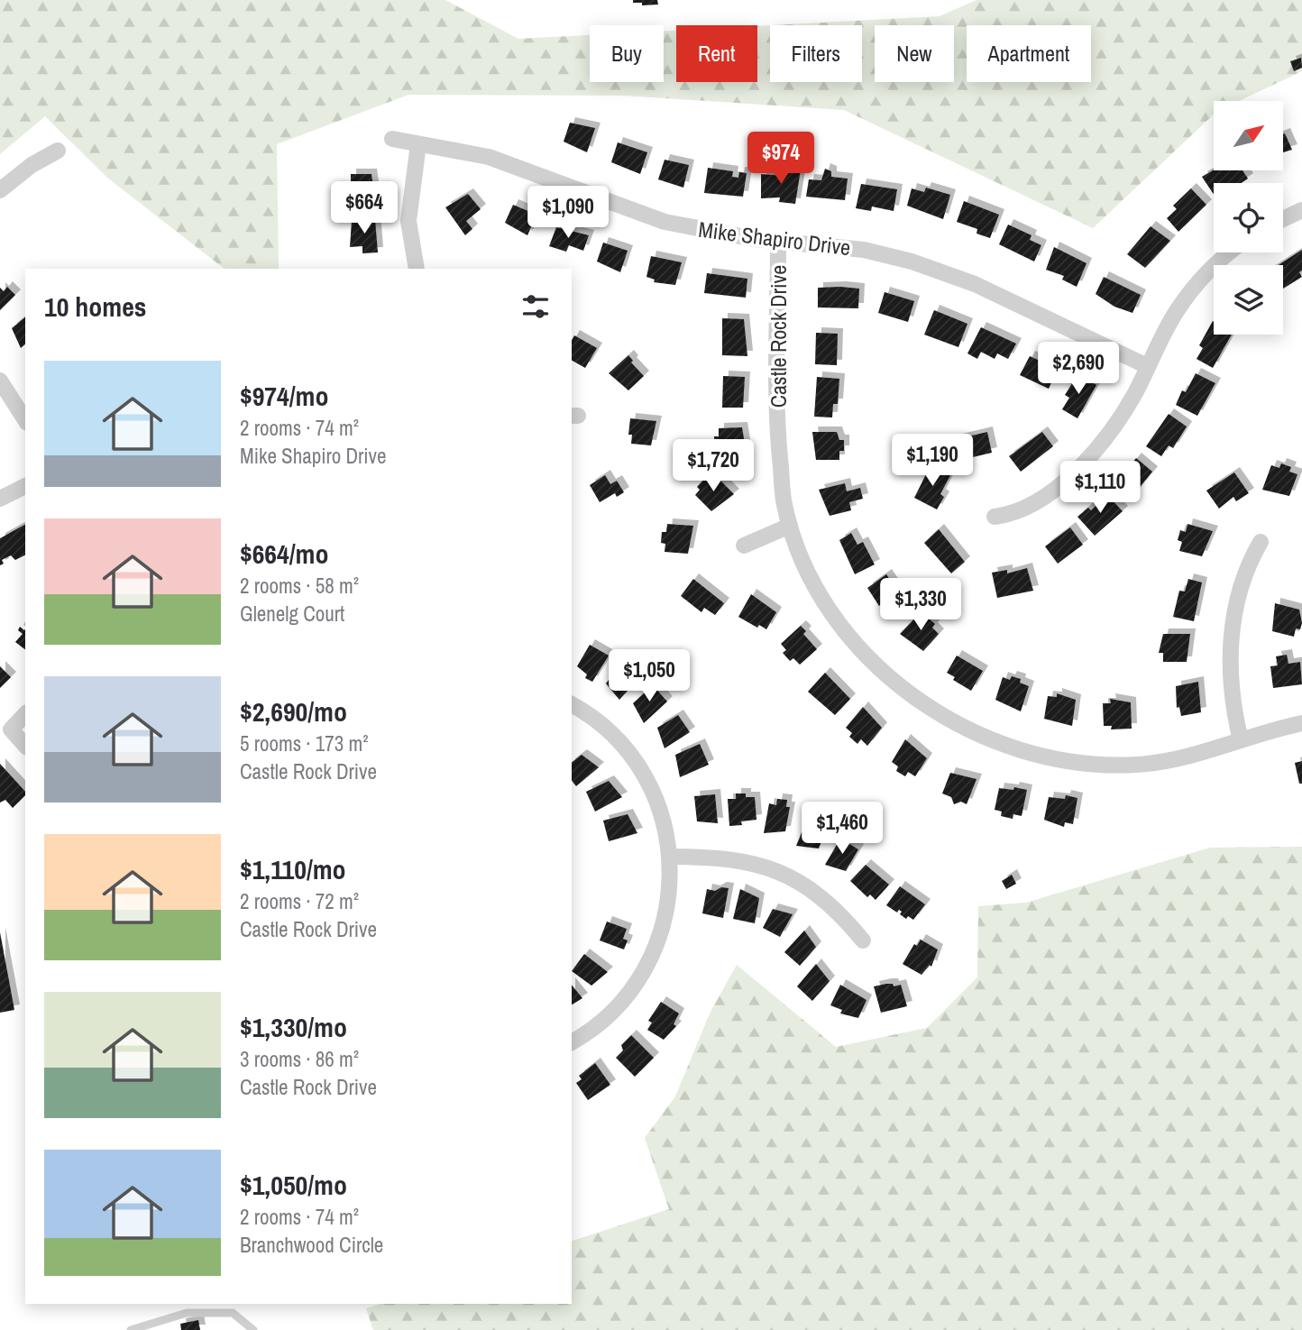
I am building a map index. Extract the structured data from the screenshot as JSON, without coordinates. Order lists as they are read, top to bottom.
{
  "streets": {
    "street": ["Mike Shapiro Drive", "Castle Rock Drive"]
  },
  "crossings": [
    ["Mike Shapiro Drive", "Castle Rock Drive"]
  ],
  "north": "top right",
  "page": {
    "chip": [
      "Buy",
      "Rent",
      "Filters",
      "New",
      "Apartment"
    ],
    "price": [
      "$974",
      "$664",
      "$1,090",
      "$2,690",
      "$1,190",
      "$1,720",
      "$1,110",
      "$1,330",
      "$1,050",
      "$1,460"
    ],
    "heading": "10 homes",
    "list": [
      {
        "name": "$974/mo",
        "note": "2 rooms · 74 m² · Mike Shapiro Drive"
      },
      {
        "name": "$664/mo",
        "note": "2 rooms · 58 m² · Glenelg Court"
      },
      {
        "name": "$2,690/mo",
        "note": "5 rooms · 173 m² · Castle Rock Drive"
      },
      {
        "name": "$1,110/mo",
        "note": "2 rooms · 72 m² · Castle Rock Drive"
      },
      {
        "name": "$1,330/mo",
        "note": "3 rooms · 86 m² · Castle Rock Drive"
      },
      {
        "name": "$1,050/mo",
        "note": "2 rooms · 74 m² · Branchwood Circle"
      }
    ]
  }
}
